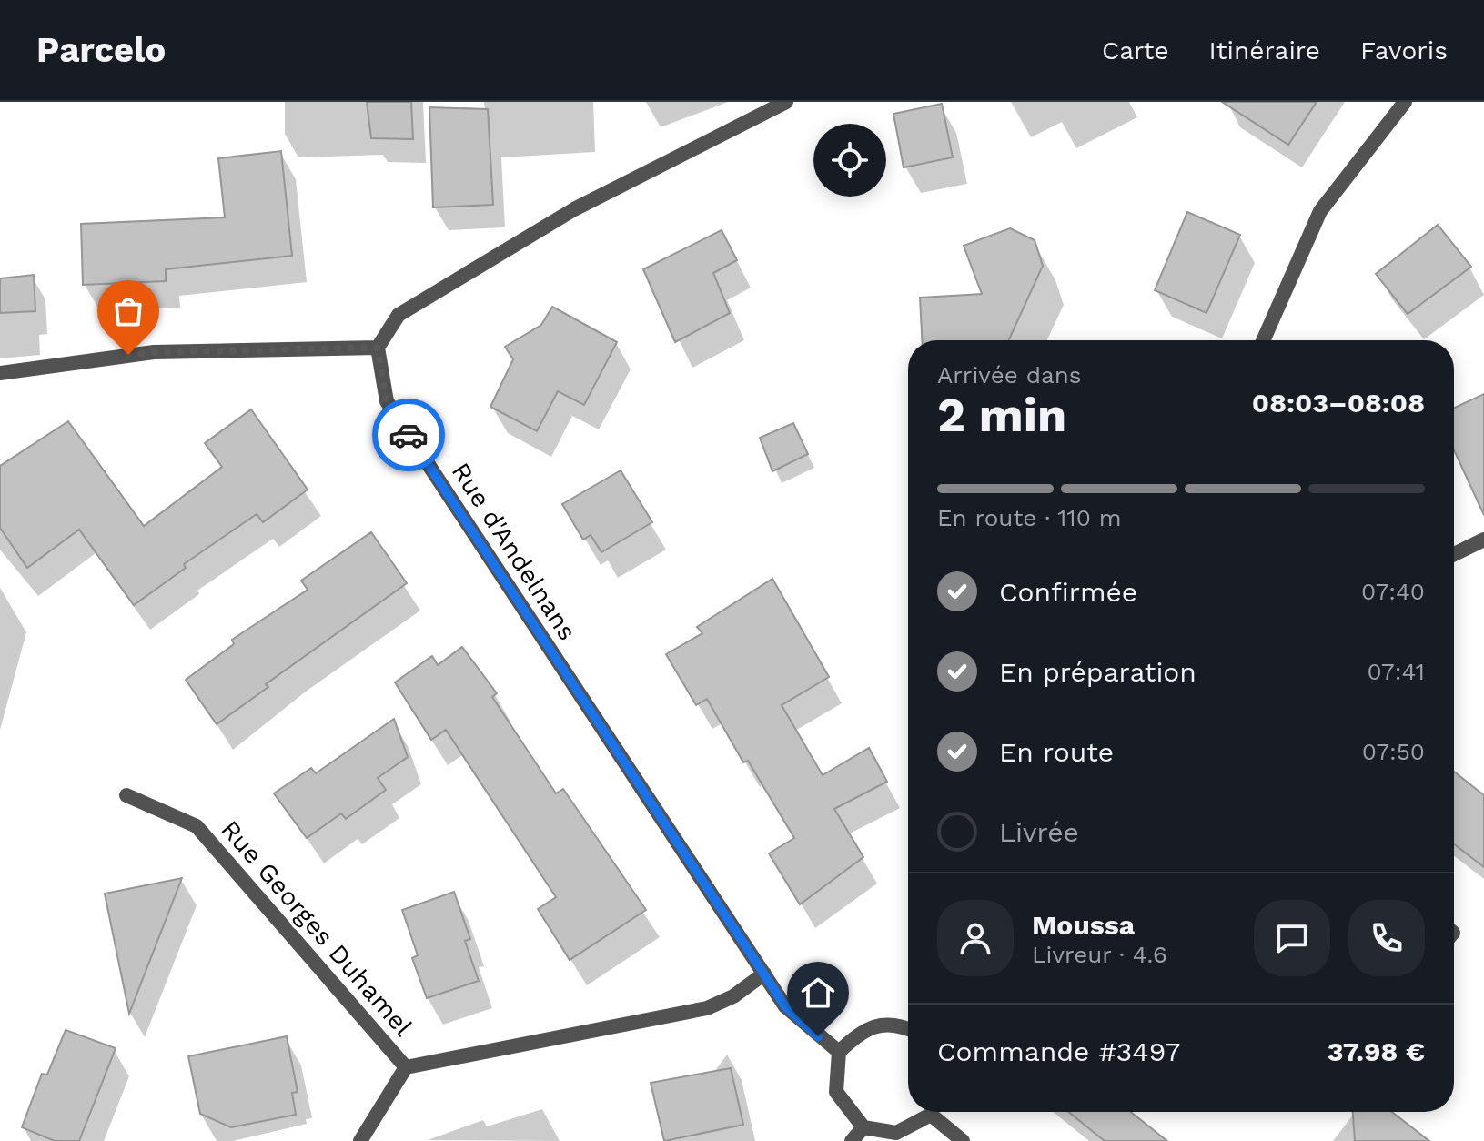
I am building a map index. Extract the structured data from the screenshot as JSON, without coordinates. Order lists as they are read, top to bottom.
{
  "streets": {
    "street": ["Rue d'Andelnans", "Rue Georges Duhamel"]
  },
  "crossings": [
    ["Rue d'Andelnans", "Rue Georges Duhamel"]
  ],
  "page": {
    "header": "Parcelo",
    "nav": ["Carte", "Itinéraire", "Favoris"],
    "heading": ["2 min", "Arrivée dans", "08:03–08:08"],
    "panel": [
      "Moussa",
      "Livreur · 4.6",
      "Commande #3497",
      "37.98 €"
    ],
    "bar": "En route · 110 m",
    "list": [
      ["Confirmée", "07:40"],
      ["En préparation", "07:41"],
      ["En route", "07:50"],
      "Livrée"
    ]
  }
}
